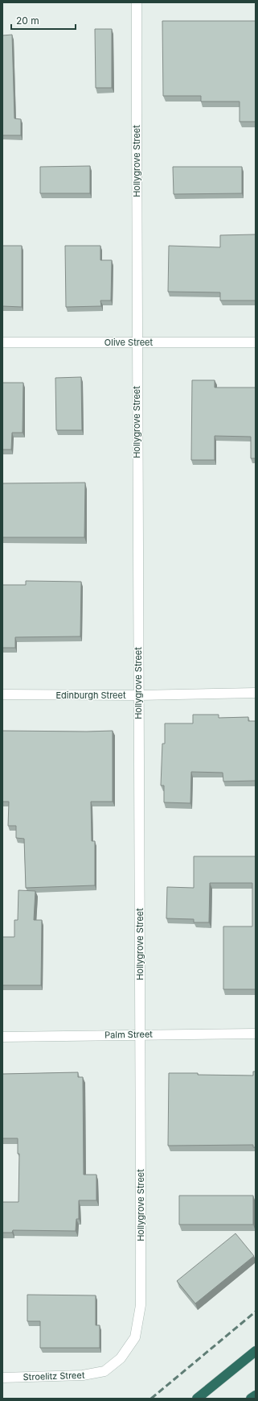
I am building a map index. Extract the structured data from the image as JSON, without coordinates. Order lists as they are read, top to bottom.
{
  "streets": {
    "street": [
      "Hollygrove Street",
      "Olive Street",
      "Edinburgh Street",
      "Palm Street",
      "Stroelitz Street"
    ]
  },
  "crossings": [
    ["Hollygrove Street", "Olive Street"],
    ["Hollygrove Street", "Edinburgh Street"],
    ["Hollygrove Street", "Palm Street"],
    ["Hollygrove Street", "Stroelitz Street"]
  ],
  "scale_bar": "20 m"
}
